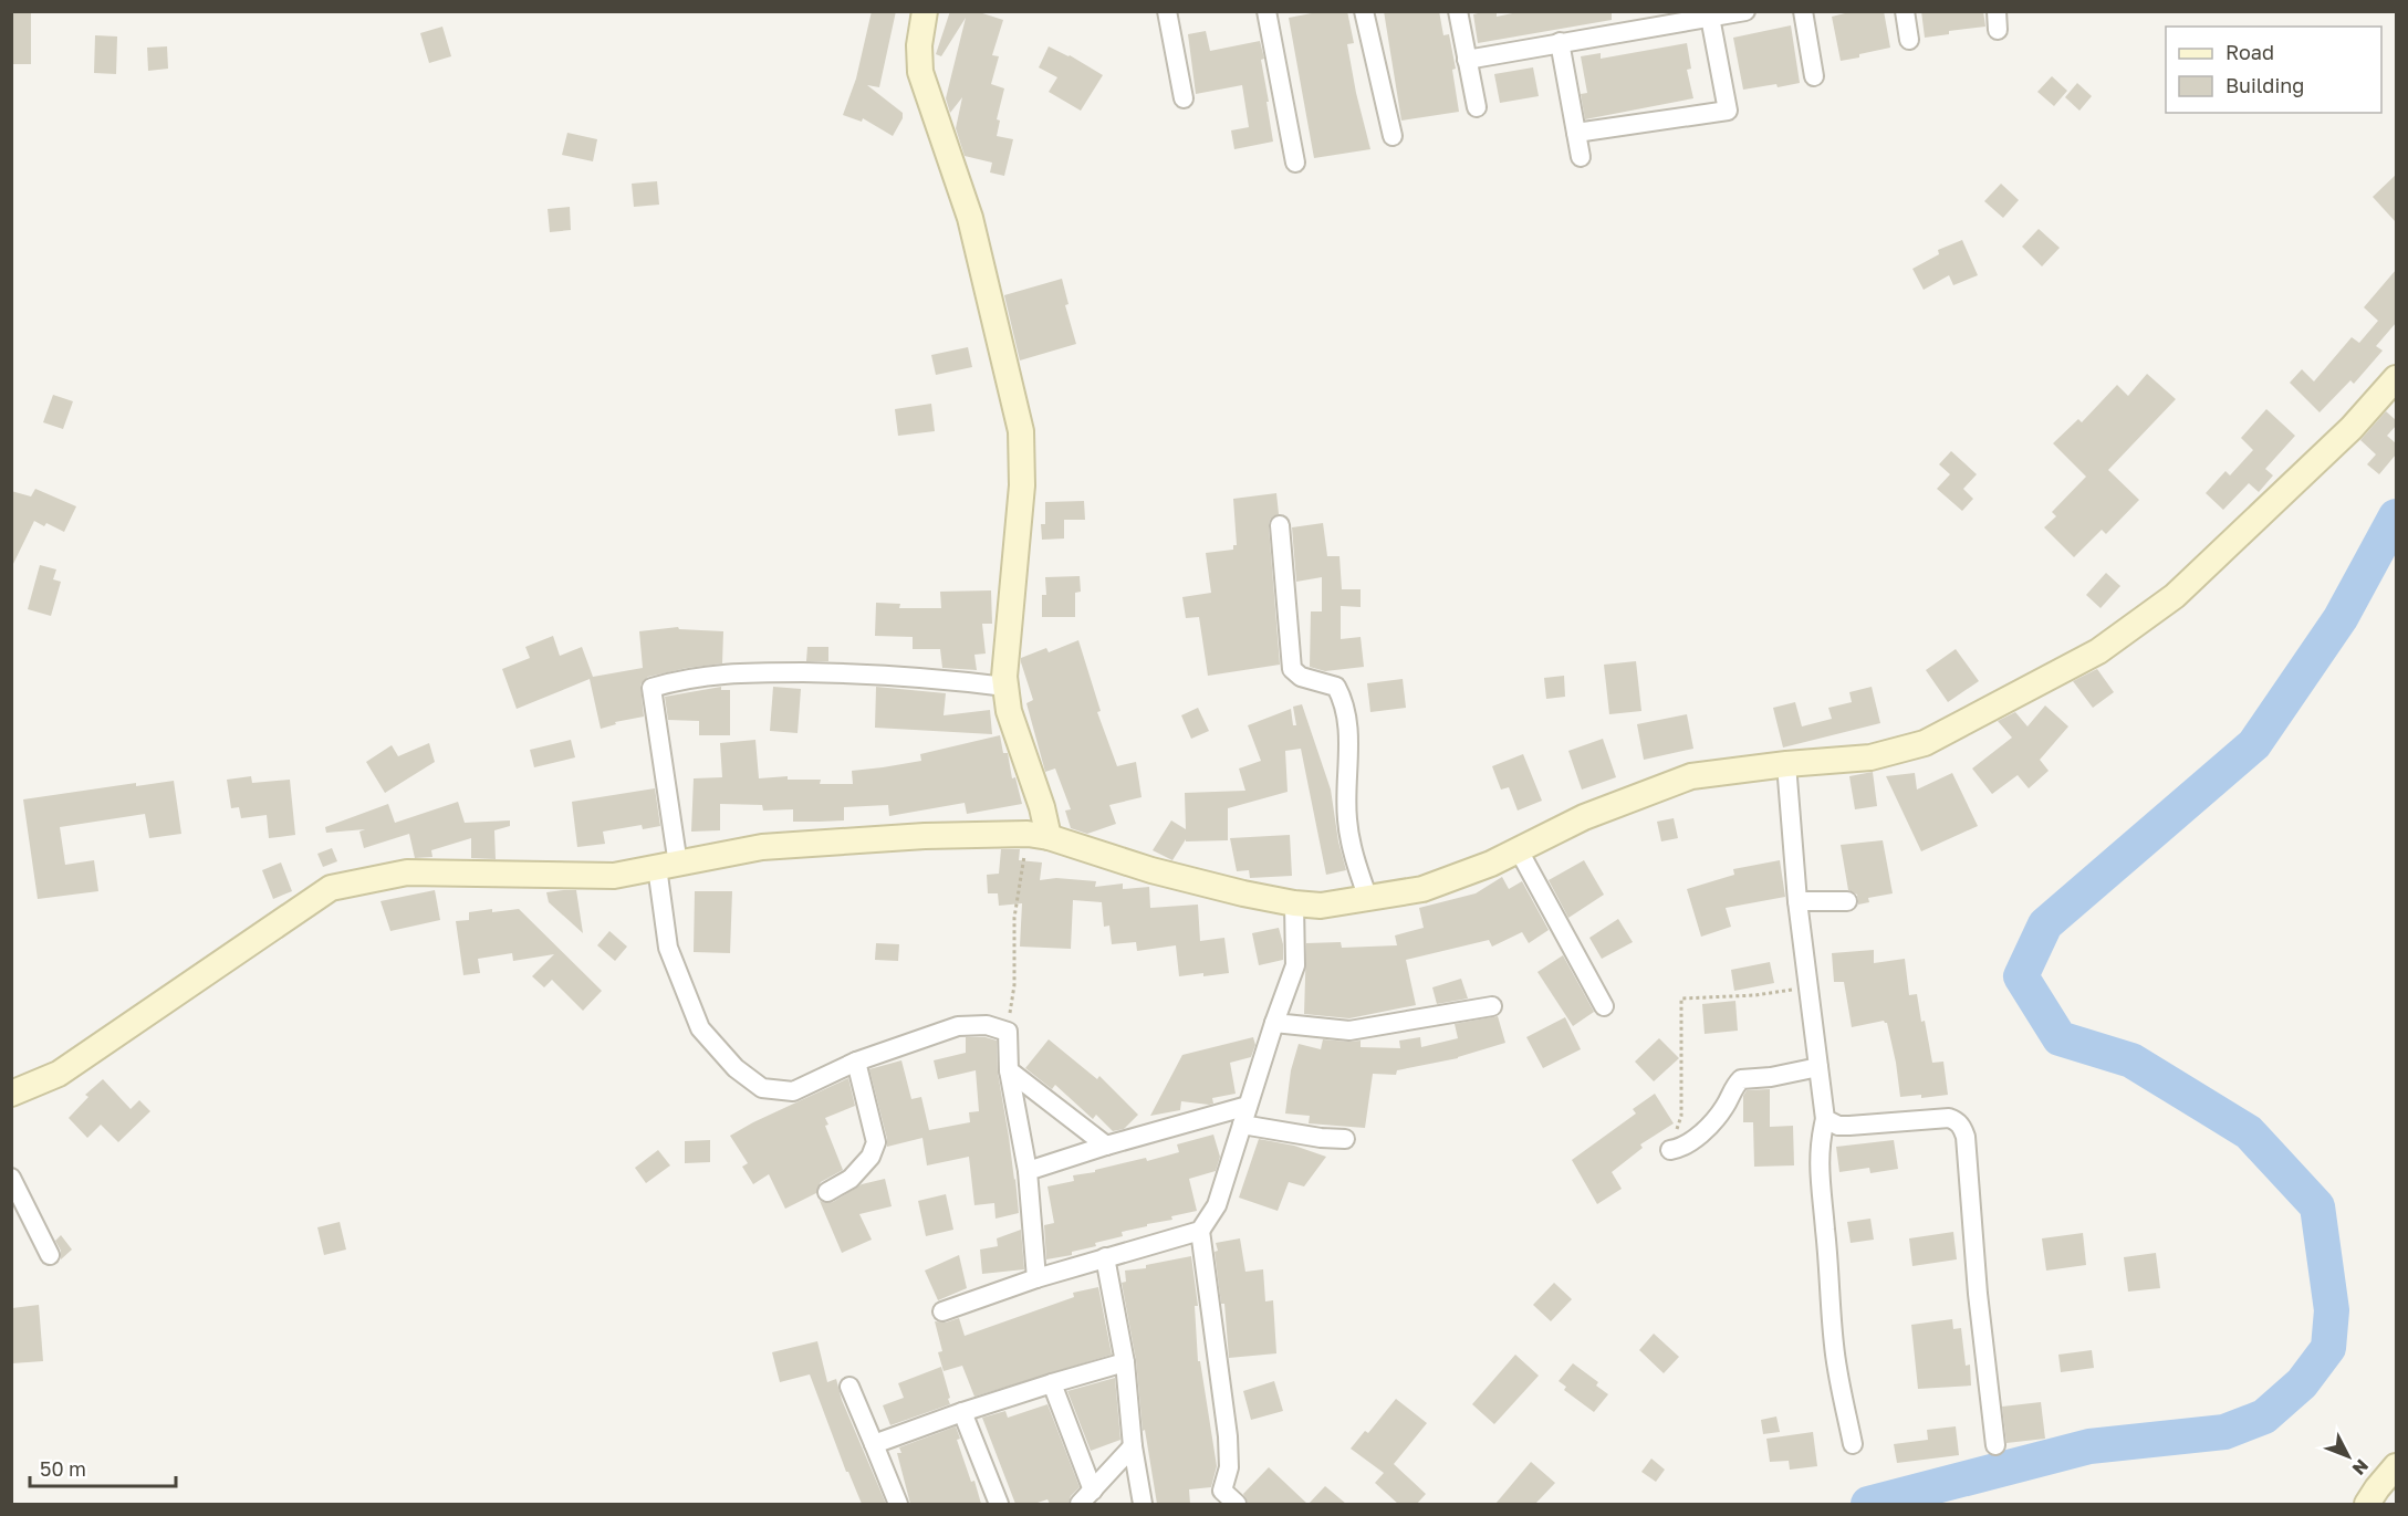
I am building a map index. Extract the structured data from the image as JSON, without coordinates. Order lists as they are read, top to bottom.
{
  "legend": ["Road", "Building"],
  "scale_bar": "50 m",
  "north": "bottom right"
}
